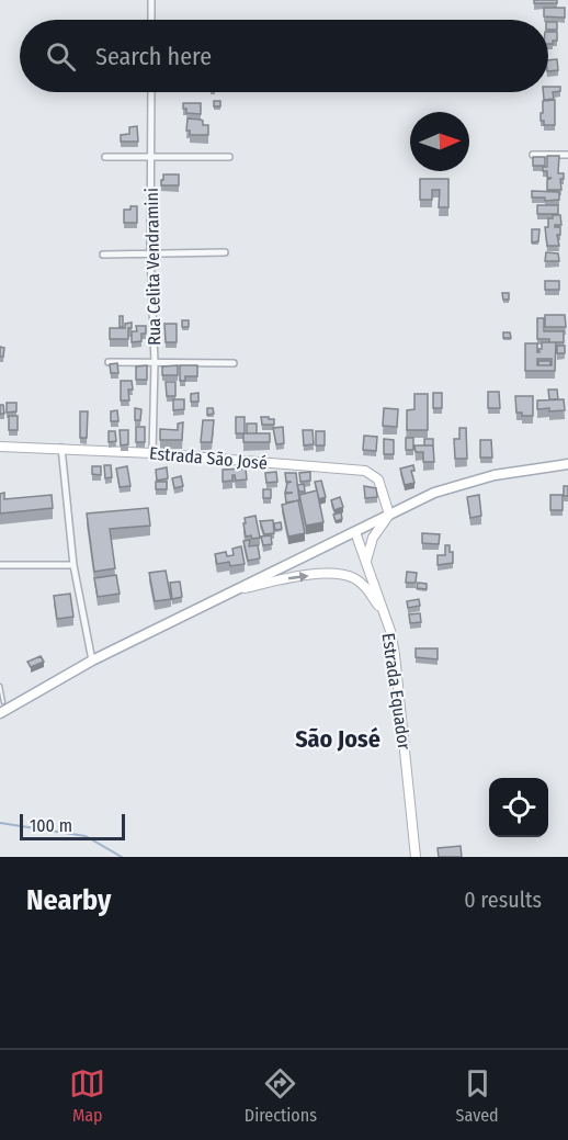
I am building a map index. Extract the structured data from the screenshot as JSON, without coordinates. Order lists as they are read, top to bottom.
{
  "streets": {
    "street": ["Rua Celita Vendramini", "Estrada São José", "Estrada Equador"]
  },
  "crossings": [
    ["Rua Celita Vendramini", "Estrada São José"]
  ],
  "districts": ["São José"],
  "scale_bar": "100 m",
  "north": "right",
  "page": {
    "search": "Search here",
    "scale": "100 m",
    "heading": ["Nearby", "0 results"],
    "nav": ["Map", "Directions", "Saved"]
  }
}
